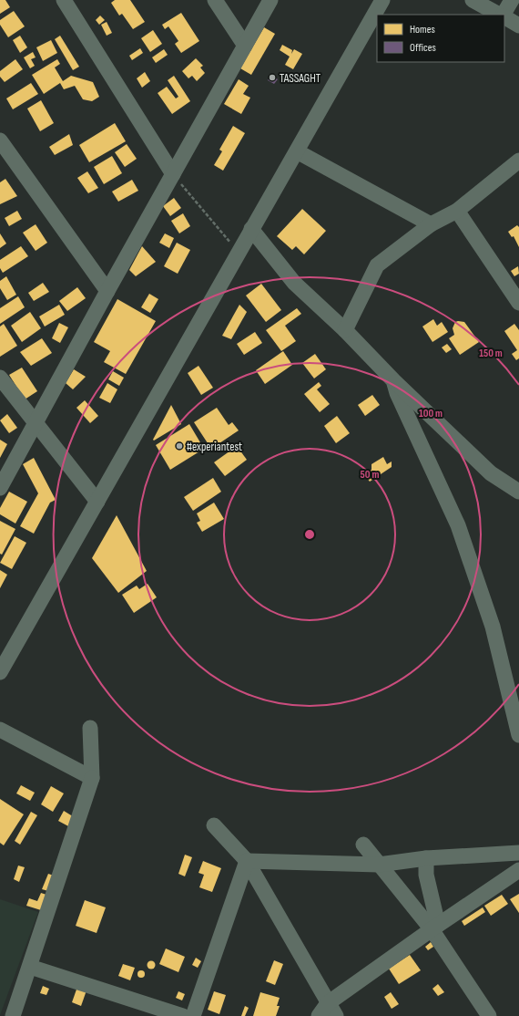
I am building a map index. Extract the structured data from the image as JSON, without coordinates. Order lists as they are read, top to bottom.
{
  "places": ["TASSAGHT", "#experiantest"],
  "legend": ["Homes", "Offices"],
  "rings": ["150 m", "100 m", "50 m"]
}
